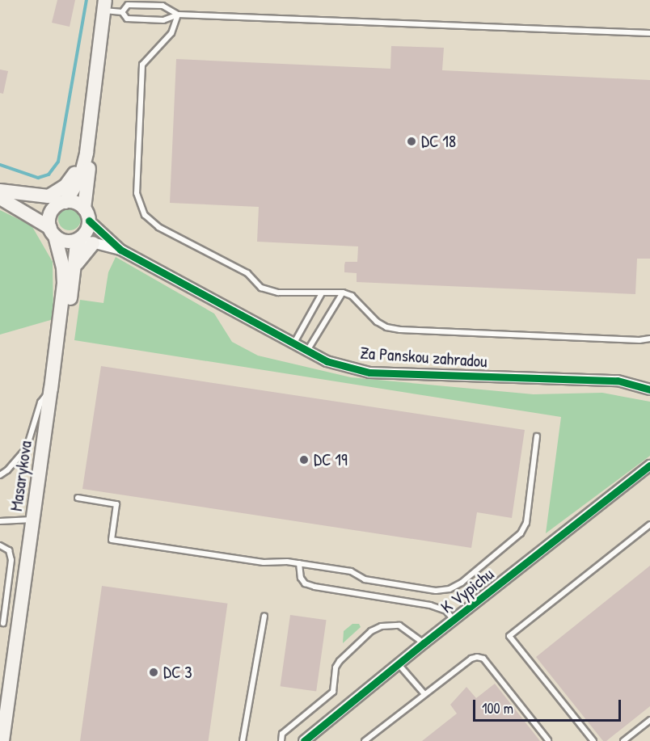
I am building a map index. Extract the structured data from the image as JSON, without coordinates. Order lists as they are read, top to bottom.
{
  "streets": {
    "main road": ["Masarykova"],
    "street": ["Za Panskou zahradou", "K Vypichu"]
  },
  "crossings": [
    ["Za Panskou zahradou", "Masarykova"]
  ],
  "places": ["DC 18", "DC 19", "DC 3"],
  "scale_bar": "100 m"
}
